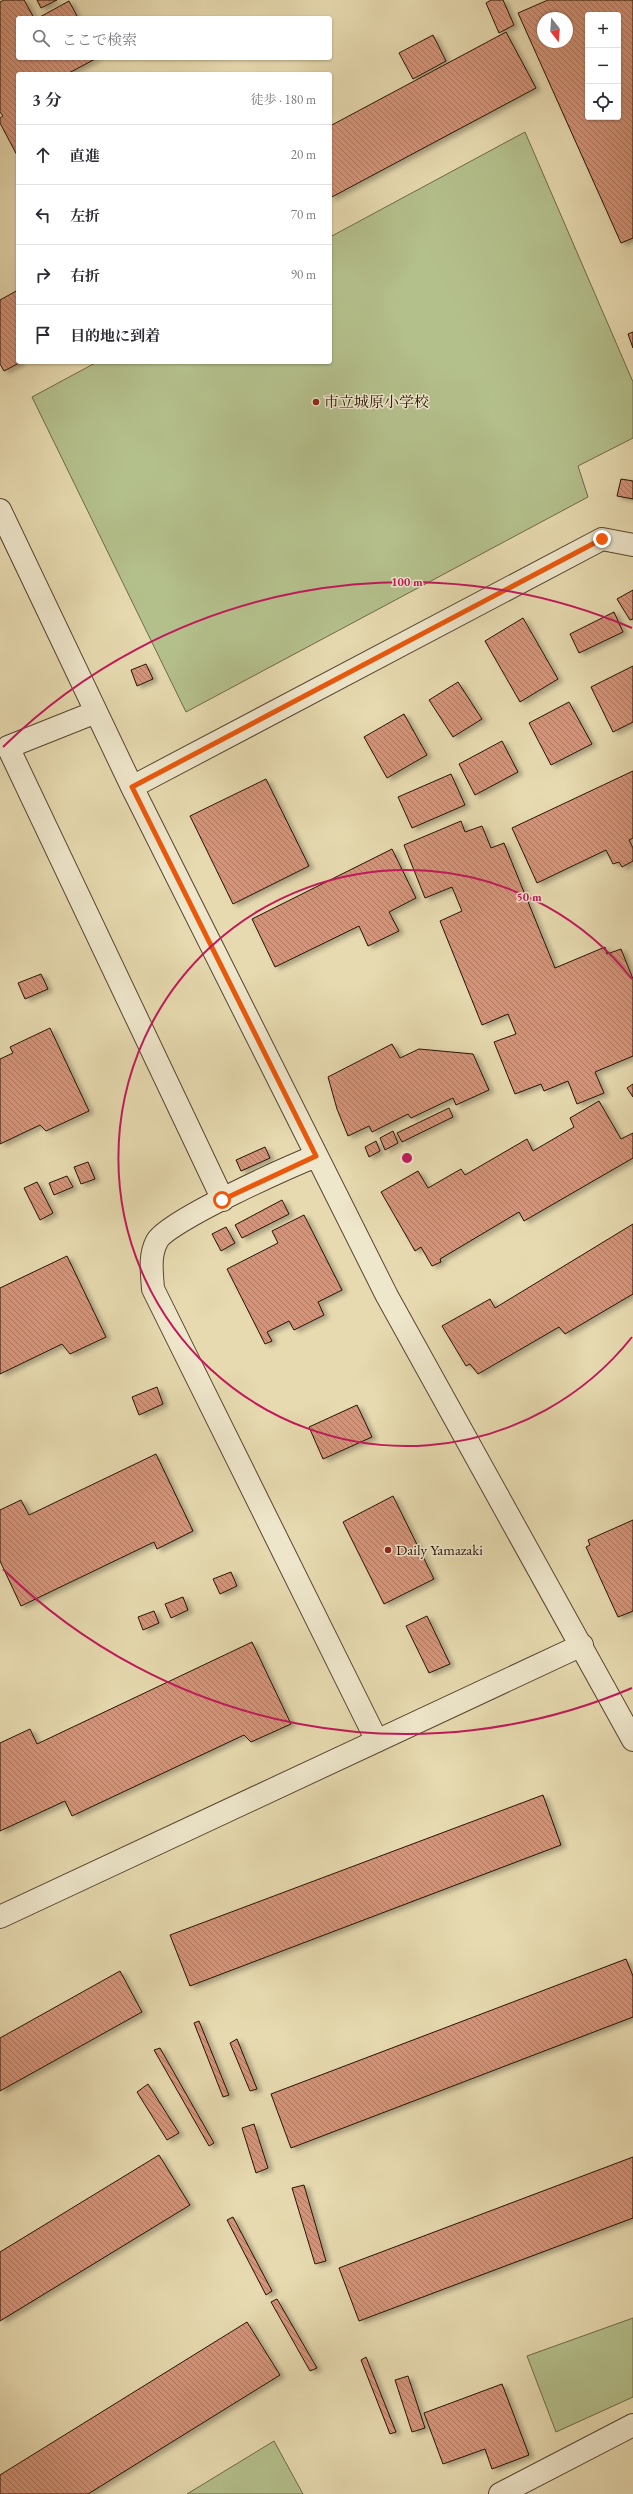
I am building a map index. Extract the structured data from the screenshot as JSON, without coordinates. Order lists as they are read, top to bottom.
{
  "places": ["市立城原小学校", "Daily Yamazaki"],
  "north": "bottom",
  "page": {
    "map_buttons": ["+", "−"],
    "search": "ここで検索",
    "heading": ["3 分", "徒歩 · 180 m"],
    "list": [
      ["直進", "20 m"],
      ["左折", "70 m"],
      ["右折", "90 m"],
      "目的地に到着"
    ]
  },
  "rings": ["100 m", "50 m"]
}
